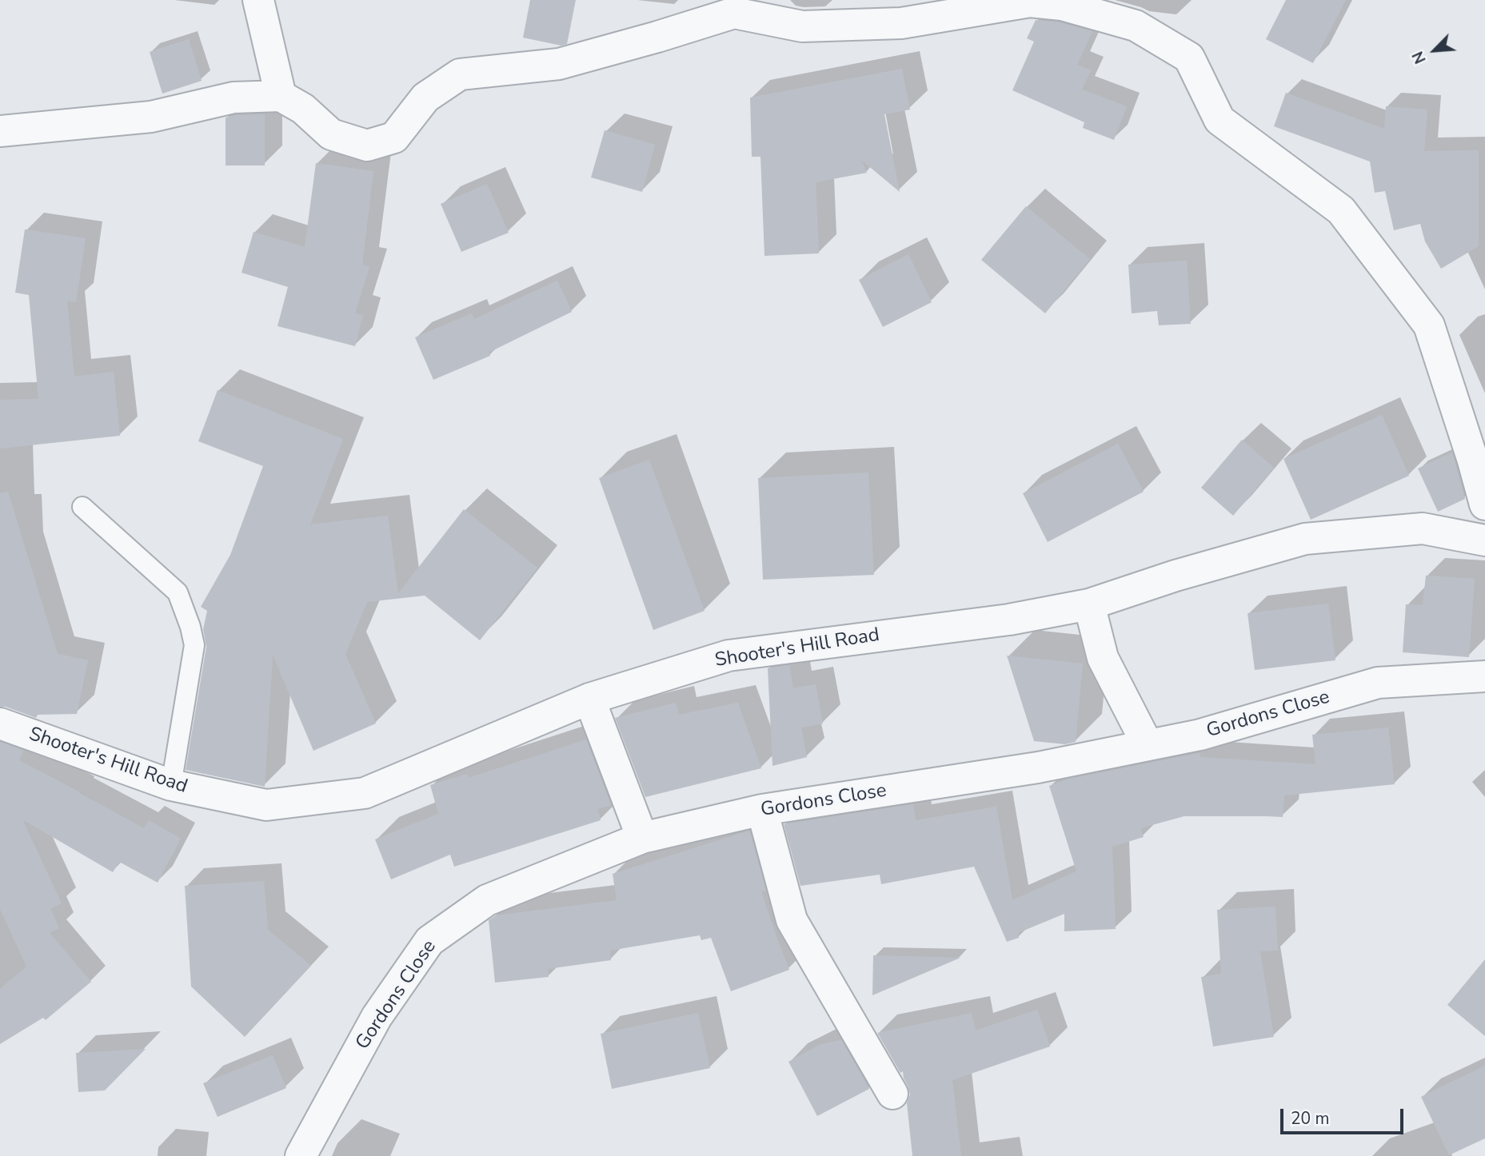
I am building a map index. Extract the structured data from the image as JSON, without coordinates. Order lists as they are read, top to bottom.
{
  "streets": {
    "street": ["Shooter's Hill Road", "Gordons Close"]
  },
  "scale_bar": "20 m",
  "north": "bottom left"
}
